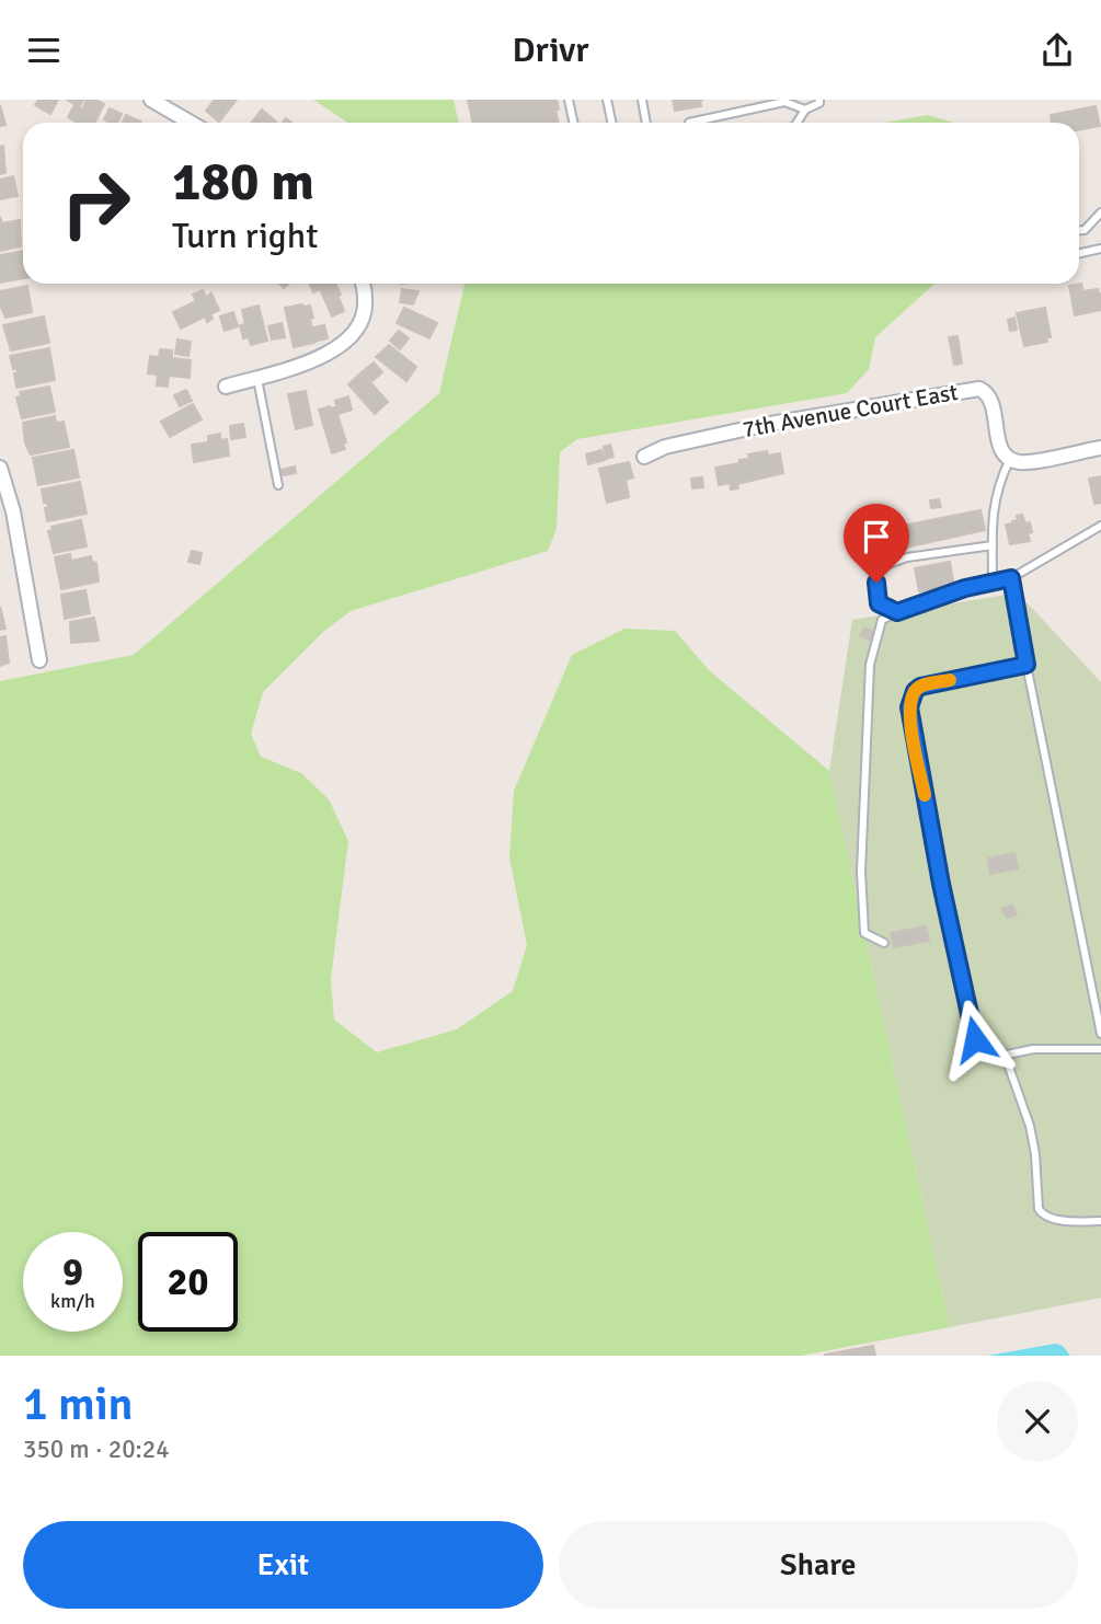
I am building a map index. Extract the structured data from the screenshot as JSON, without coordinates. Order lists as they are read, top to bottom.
{
  "streets": {
    "street": ["7th Avenue Court East"]
  },
  "page": {
    "header": "Drivr",
    "turn": ["180 m", "Turn right"],
    "speed": "9 km/h",
    "limit": "20",
    "heading": ["1 min", "350 m · 20:24"],
    "buttons": ["Exit", "Share"]
  }
}
